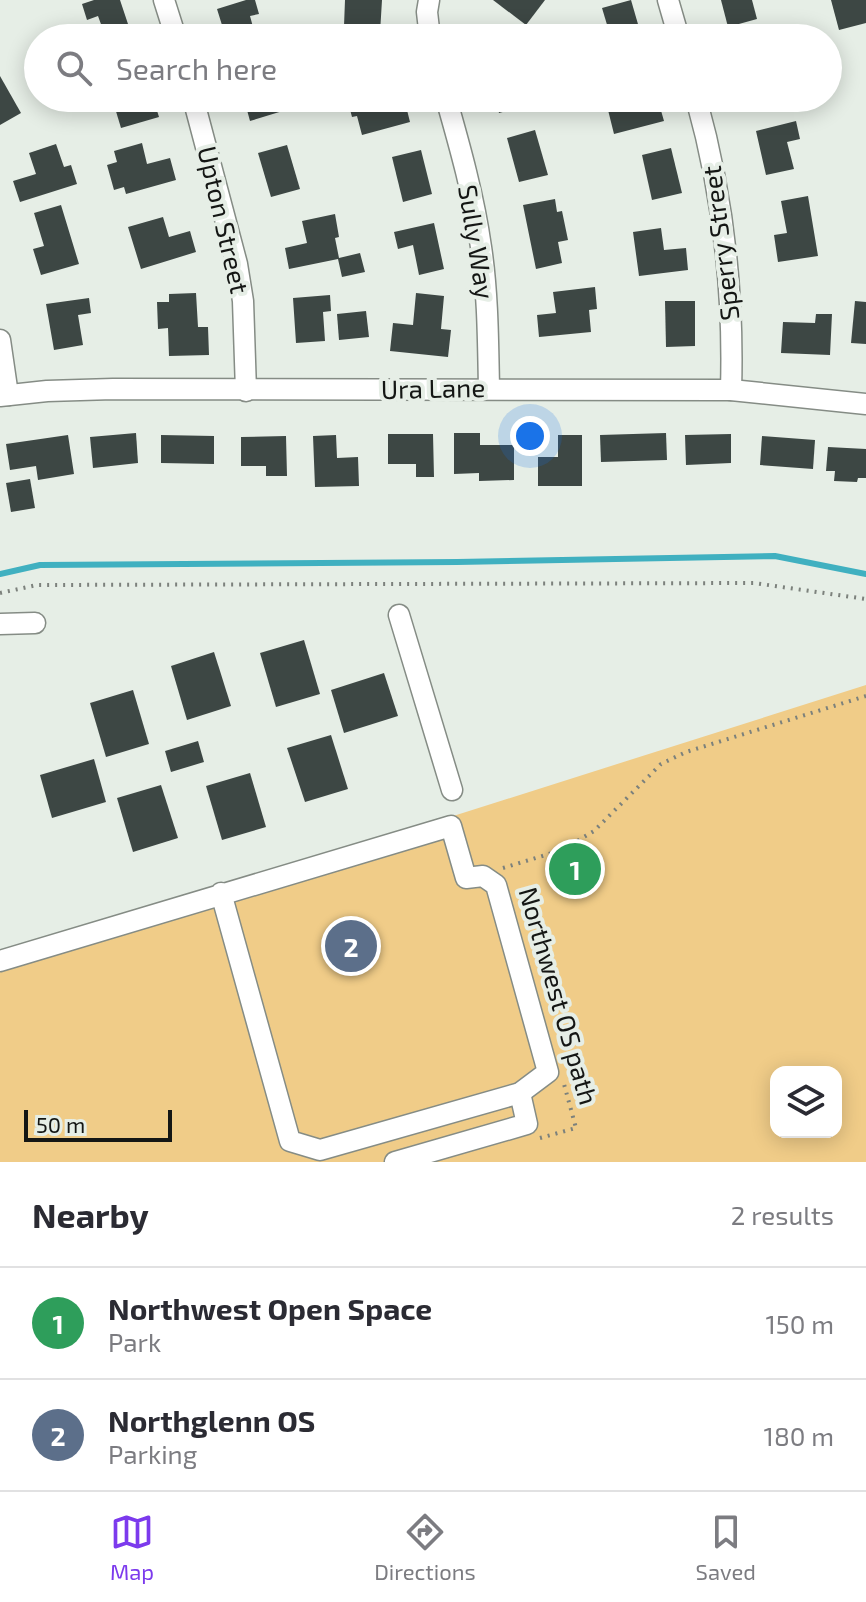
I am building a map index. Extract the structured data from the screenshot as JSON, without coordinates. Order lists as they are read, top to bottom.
{
  "streets": {
    "street": [
      "Upton Street",
      "Sully Way",
      "Sperry Street",
      "Ura Lane"
    ],
    "path": ["Northwest OS path"]
  },
  "crossings": [
    ["Upton Street", "Ura Lane"],
    ["Sully Way", "Ura Lane"],
    ["Sperry Street", "Ura Lane"]
  ],
  "scale_bar": "50 m",
  "page": {
    "search": "Search here",
    "pins": ["1", "2"],
    "scale": "50 m",
    "heading": ["Nearby", "2 results"],
    "list": [
      {
        "mark": "1",
        "name": "Northwest Open Space",
        "note": "Park",
        "value": "150 m"
      },
      {
        "mark": "2",
        "name": "Northglenn OS",
        "note": "Parking",
        "value": "180 m"
      }
    ],
    "nav": ["Map", "Directions", "Saved"]
  }
}
